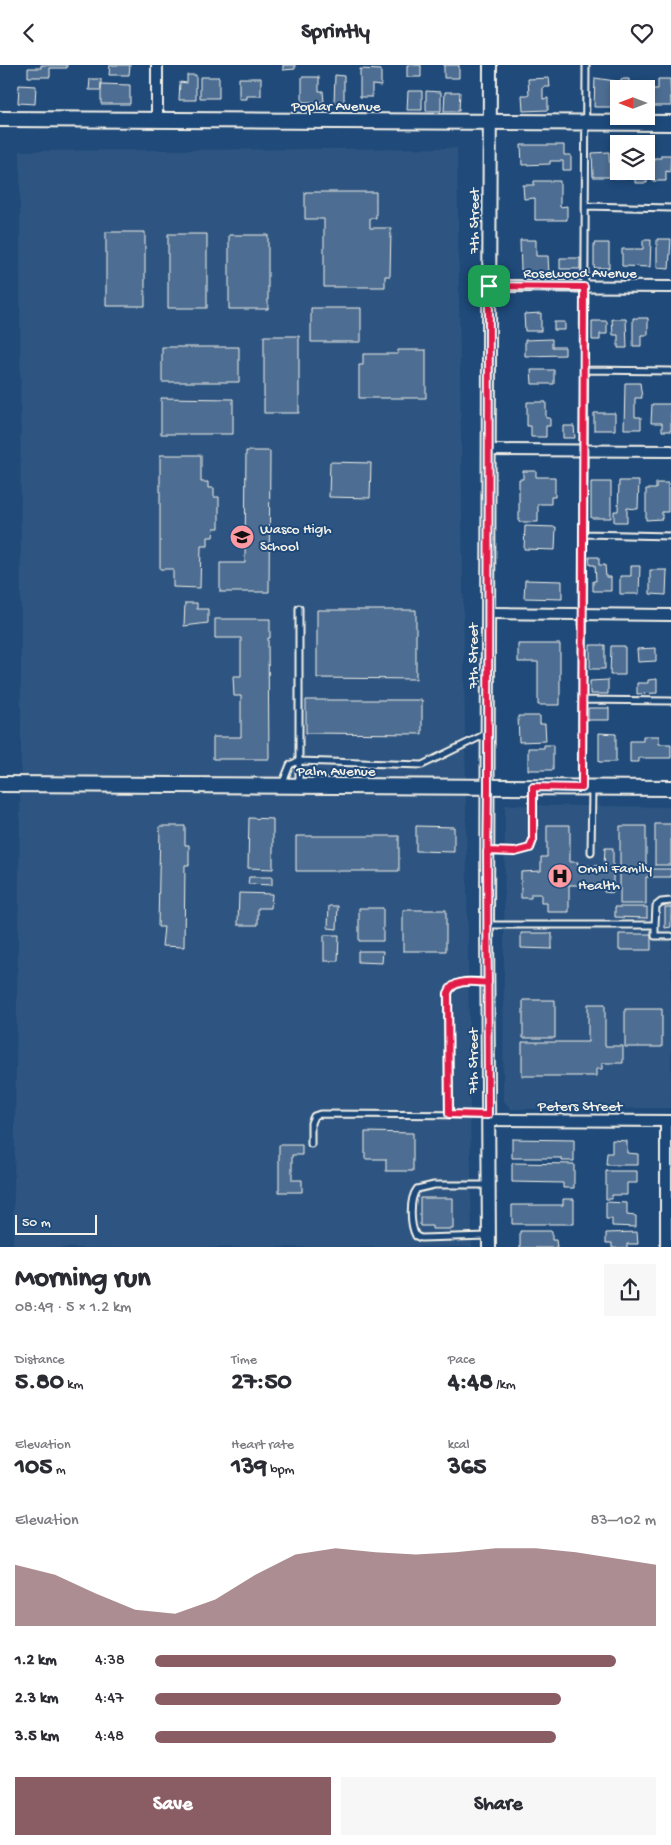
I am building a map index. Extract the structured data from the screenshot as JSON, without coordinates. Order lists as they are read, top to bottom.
{
  "streets": {
    "main road": ["Poplar Avenue", "Palm Avenue"],
    "street": ["7th Street", "Rosewood Avenue", "Peters Street"]
  },
  "crossings": [
    ["Poplar Avenue", "7th Street"],
    ["7th Street", "Rosewood Avenue"],
    ["7th Street", "Palm Avenue"],
    ["7th Street", "Peters Street"]
  ],
  "places": {
    "school or university": ["Wasco High School"],
    "hospital": ["Omni Family Health"]
  },
  "scale_bar": "50 m",
  "north": "left",
  "page": {
    "header": "Sprintly",
    "scale": "50 m",
    "heading": ["Morning run", "08:49 · 5 × 1.2 km"],
    "stats": [
      ["Distance", "5.80 km"],
      ["Time", "27:50"],
      ["Pace", "4:48 /km"],
      ["Elevation", "105 m"],
      ["Heart rate", "139 bpm"],
      ["kcal", "365"]
    ],
    "chart": ["Elevation", "83–102 m"],
    "list": [
      {
        "name": "1.2 km",
        "note": "4:38"
      },
      {
        "name": "2.3 km",
        "note": "4:47"
      },
      {
        "name": "3.5 km",
        "note": "4:48"
      }
    ],
    "buttons": ["Save", "Share"]
  }
}
